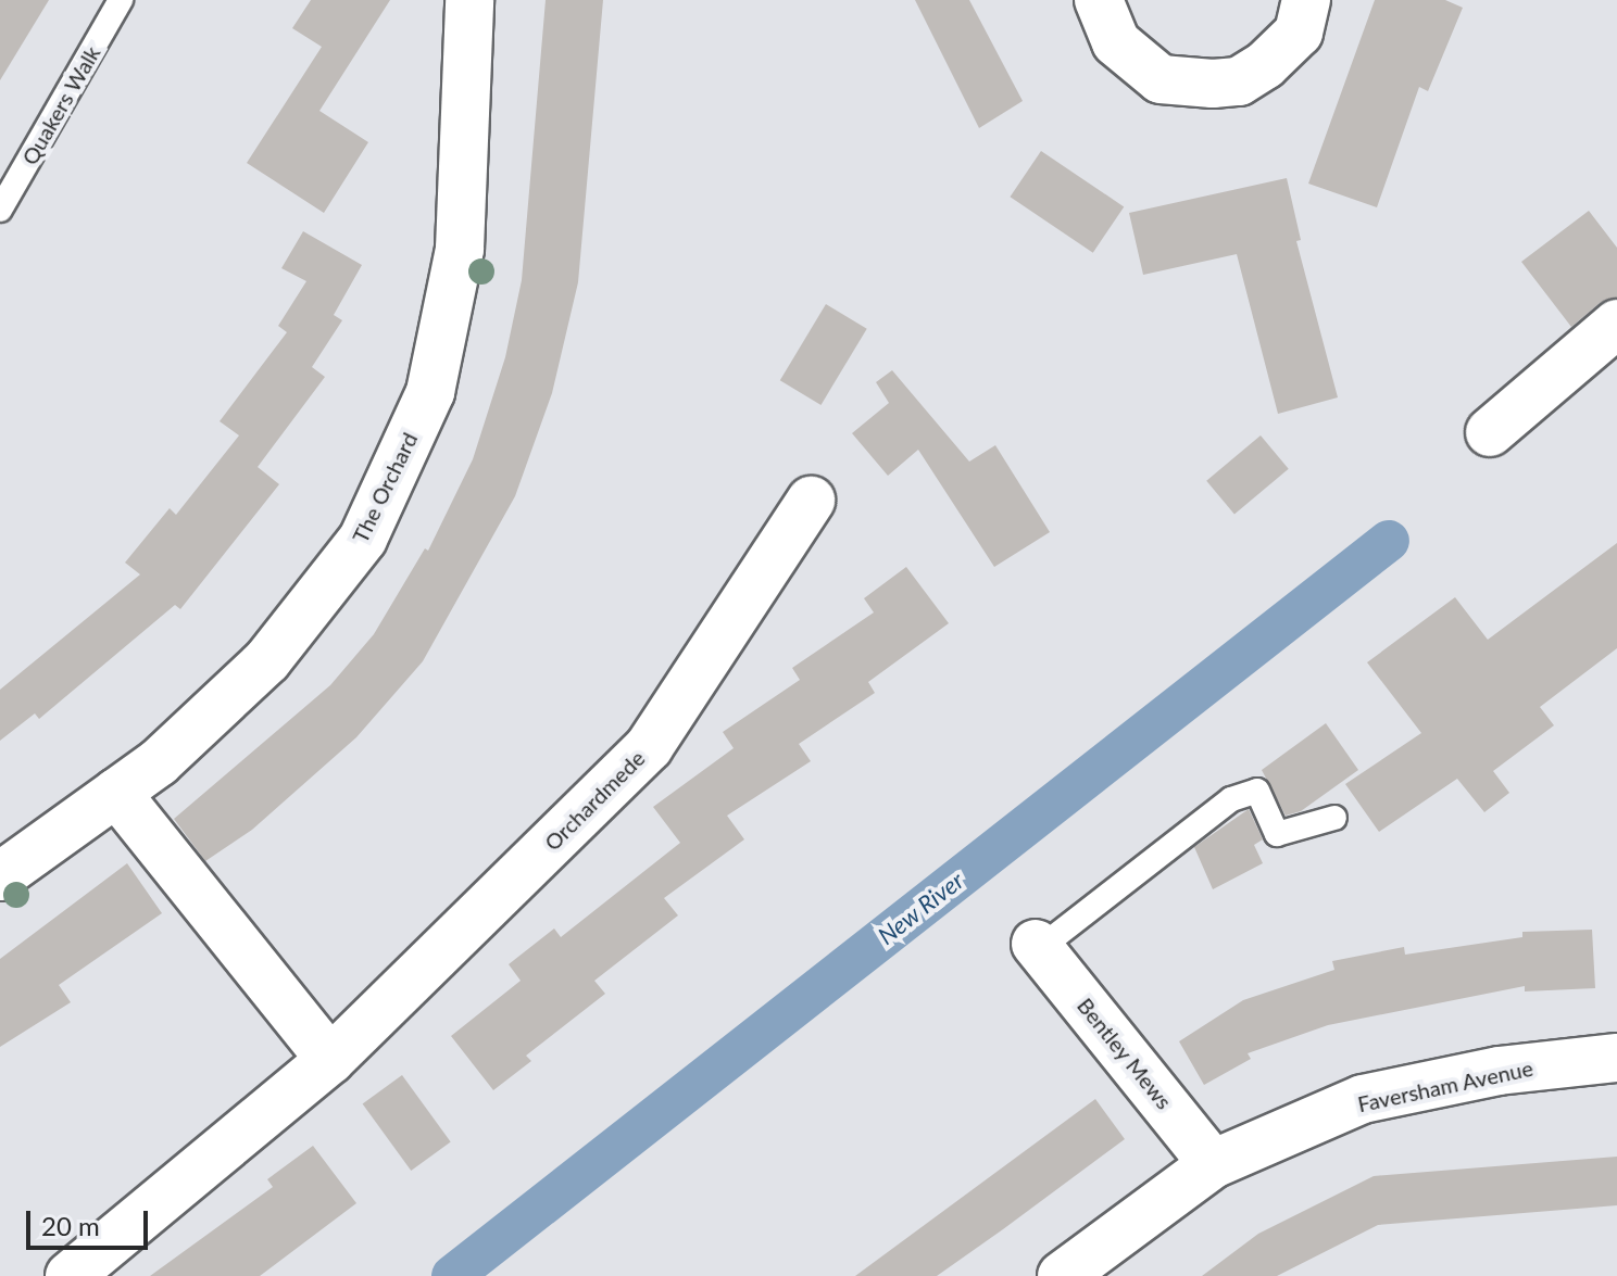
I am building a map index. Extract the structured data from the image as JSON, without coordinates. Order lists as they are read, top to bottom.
{
  "streets": {
    "street": [
      "The Orchard",
      "Orchardmede",
      "Bentley Mews",
      "Faversham Avenue"
    ],
    "lane": ["Quakers Walk"]
  },
  "crossings": [
    ["Bentley Mews", "Faversham Avenue"]
  ],
  "water": ["New River"],
  "scale_bar": "20 m"
}
